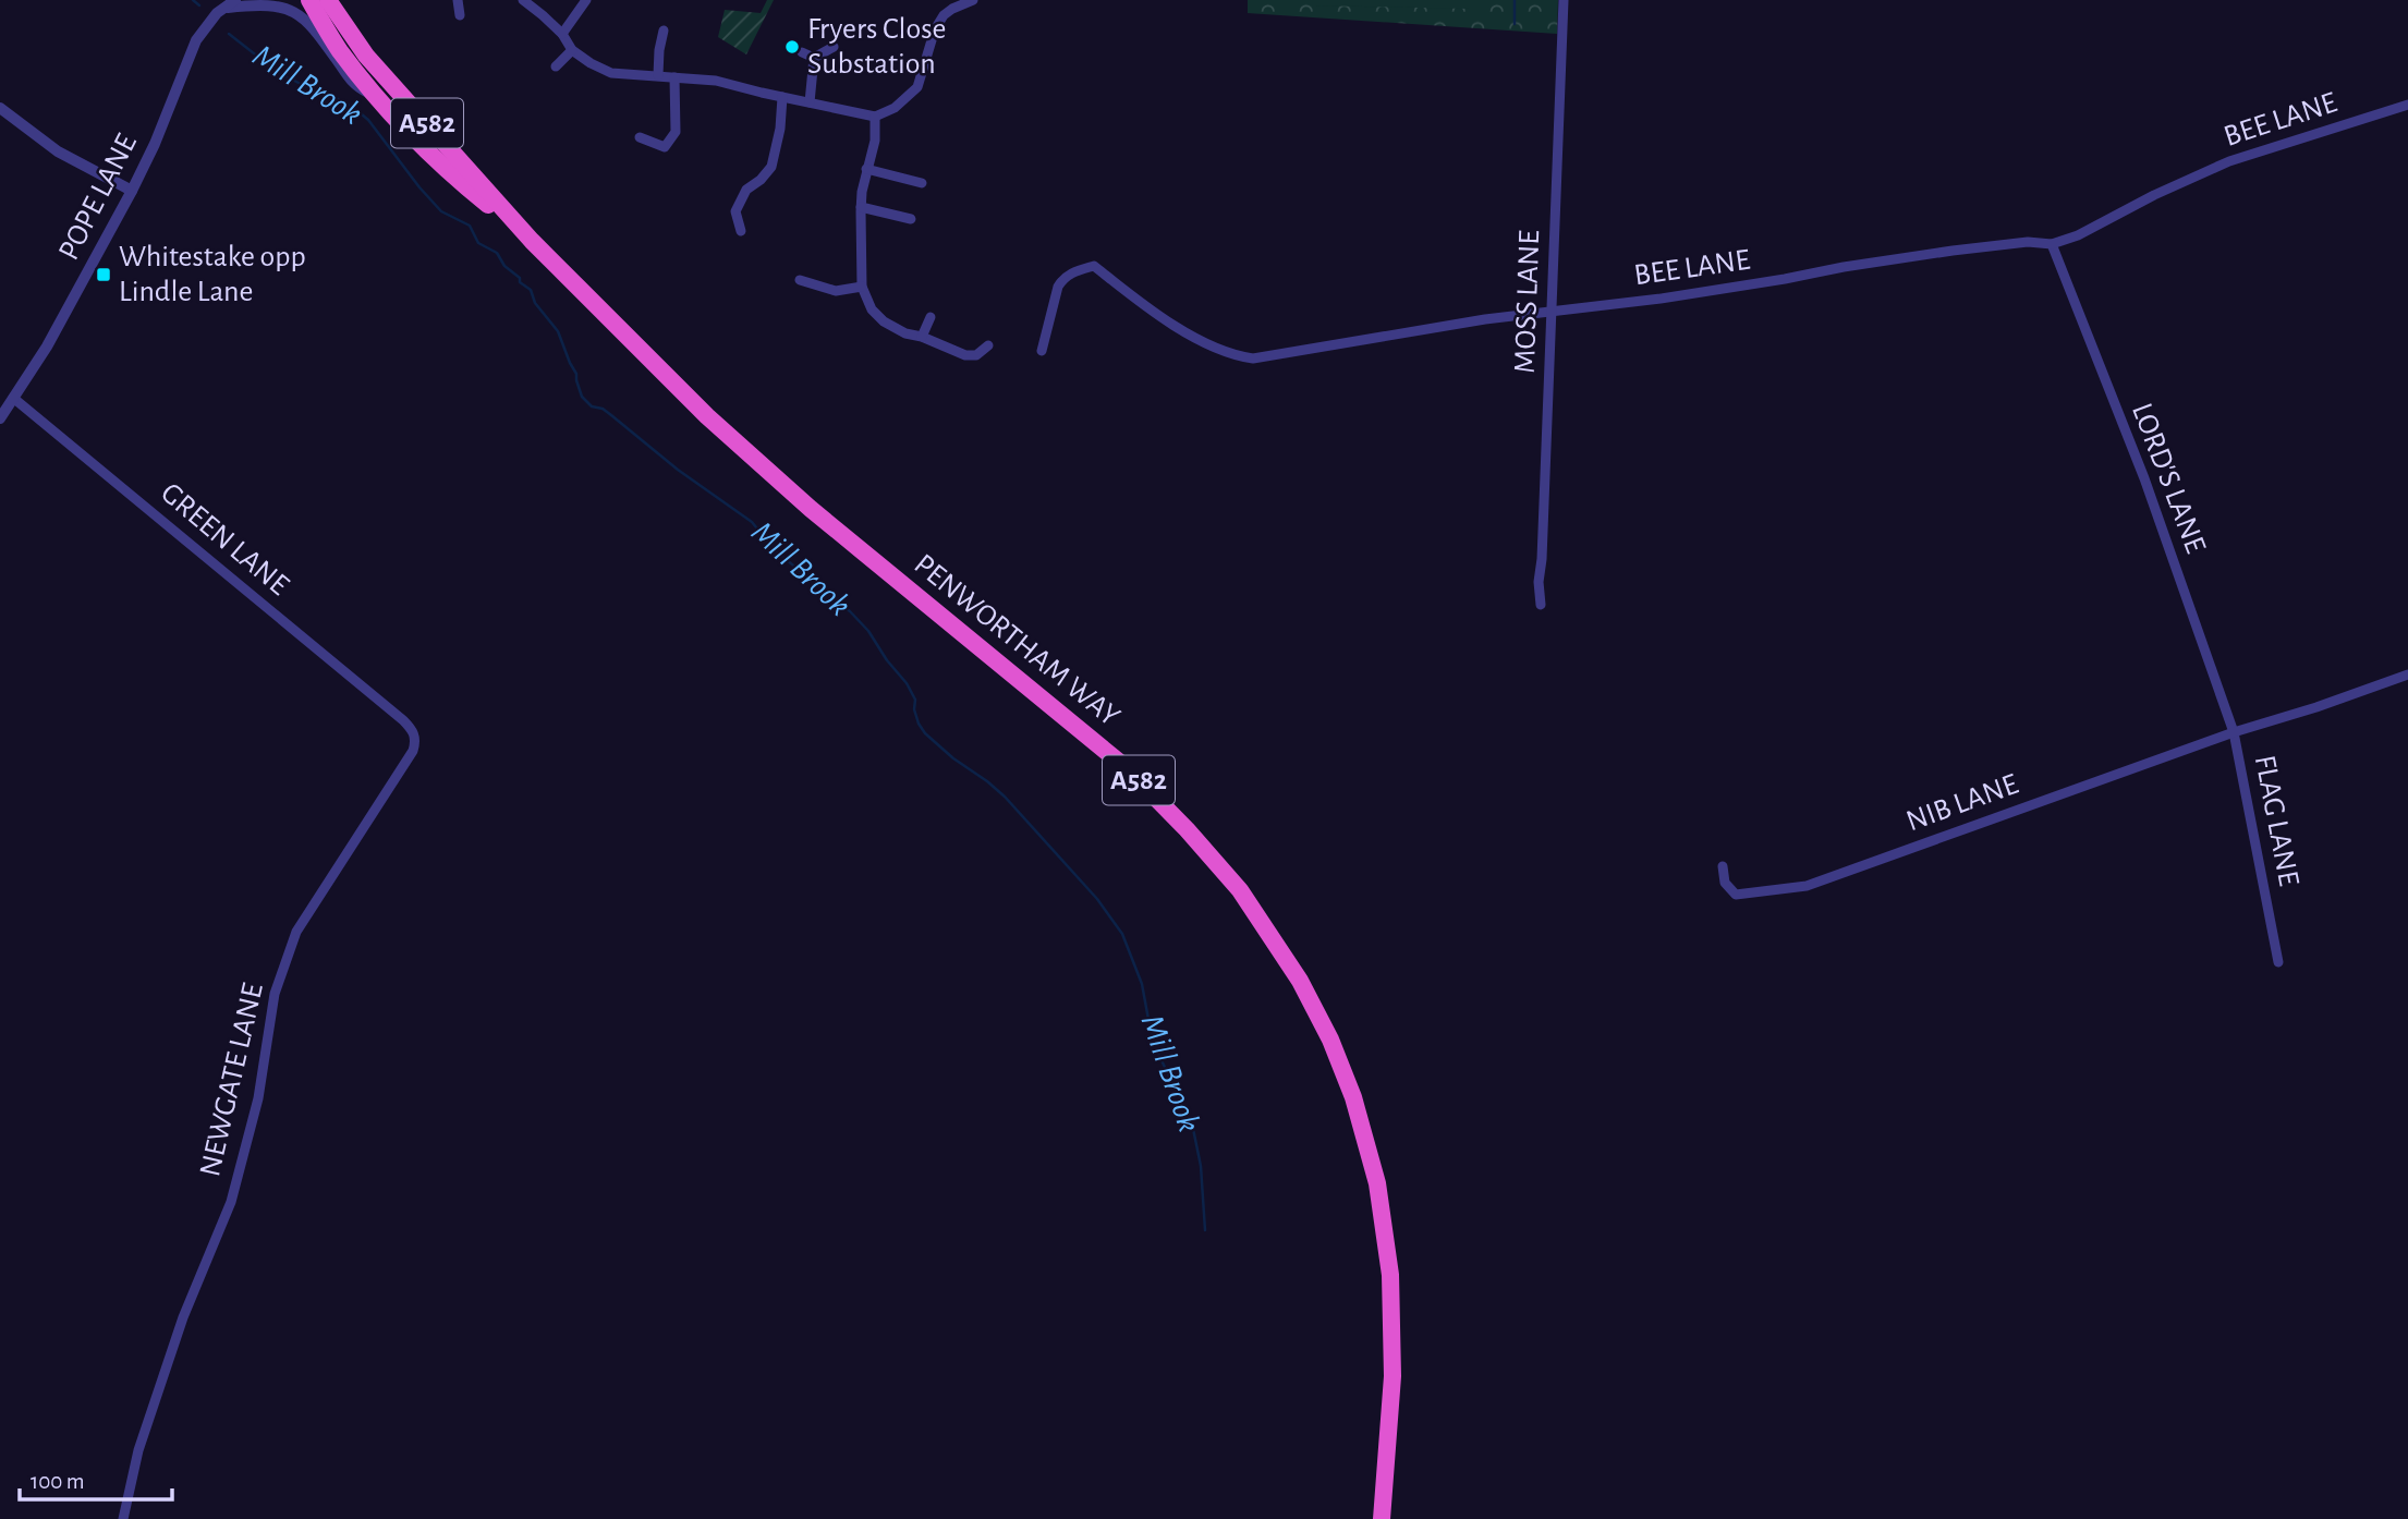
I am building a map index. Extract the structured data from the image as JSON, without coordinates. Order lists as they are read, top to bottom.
{
  "streets": {
    "highway": ["A582", "PENWORTHAM WAY"],
    "street": [
      "BEE LANE",
      "POPE LANE",
      "MOSS LANE",
      "LORD'S LANE",
      "GREEN LANE",
      "NIB LANE",
      "FLAG LANE",
      "NEWGATE LANE"
    ]
  },
  "crossings": [
    ["BEE LANE", "MOSS LANE"],
    ["BEE LANE", "LORD'S LANE"],
    ["POPE LANE", "GREEN LANE"],
    ["LORD'S LANE", "NIB LANE"],
    ["LORD'S LANE", "FLAG LANE"],
    ["GREEN LANE", "NEWGATE LANE"],
    ["NIB LANE", "FLAG LANE"]
  ],
  "water": ["Mill Brook"],
  "places": {
    "other": ["Fryers Close Substation"],
    "transit": ["Whitestake opp Lindle Lane"]
  },
  "scale_bar": "100 m"
}
